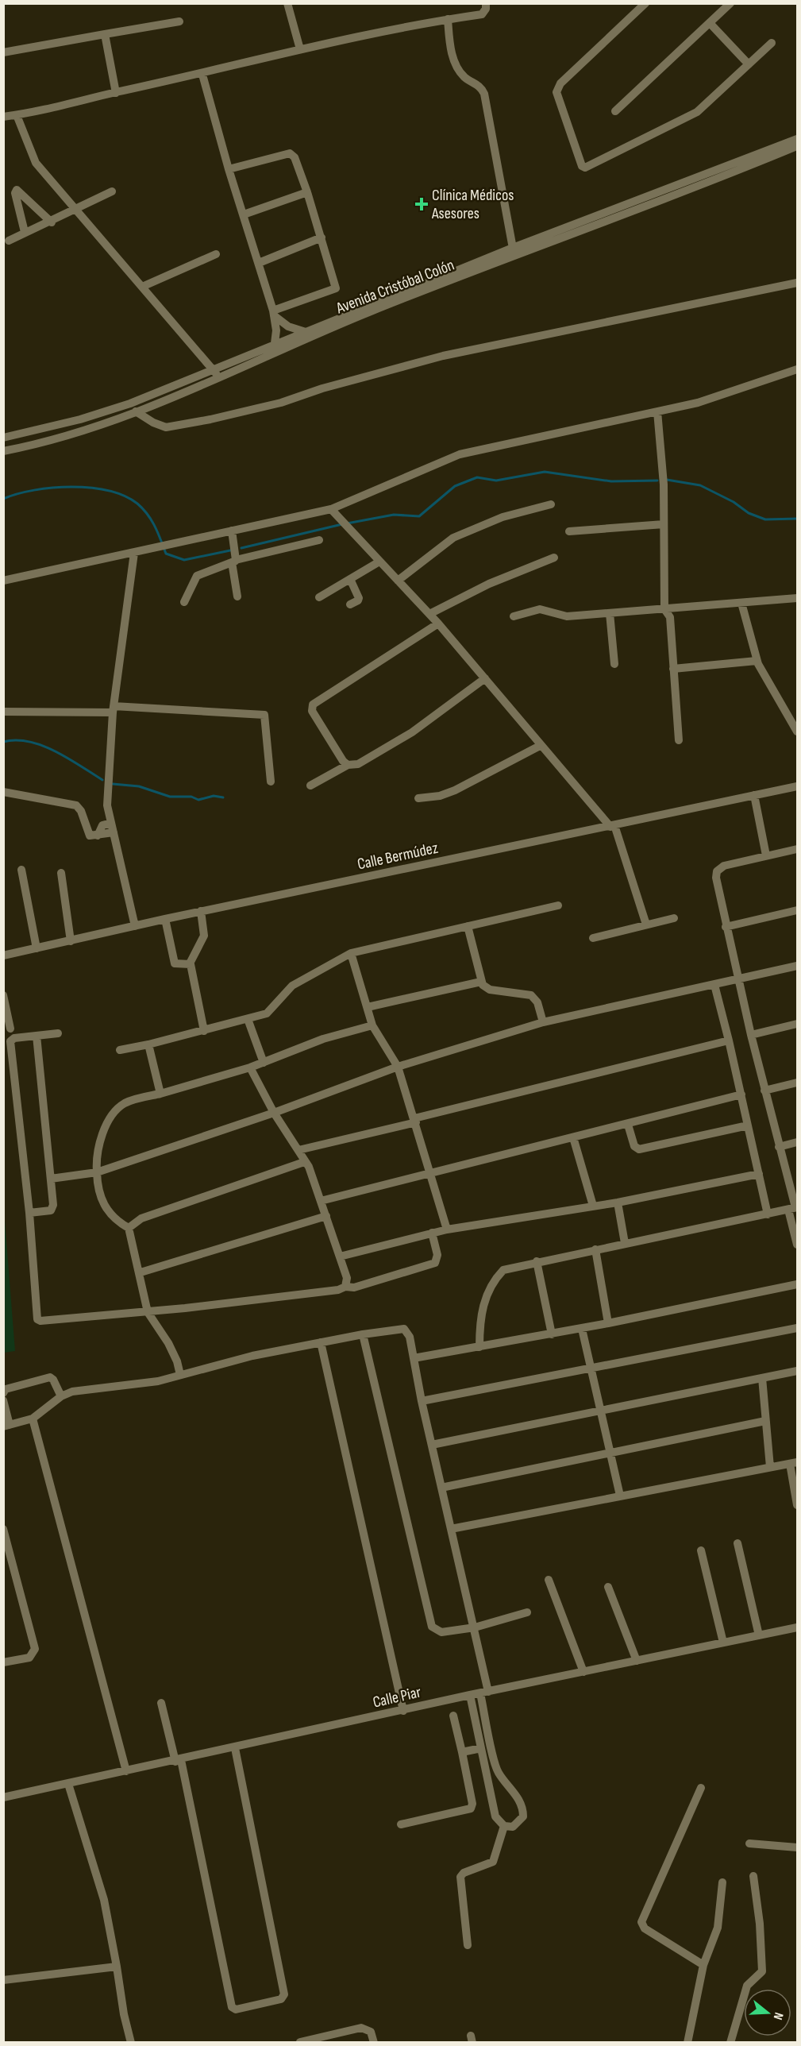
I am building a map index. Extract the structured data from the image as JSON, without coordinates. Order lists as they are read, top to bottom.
{
  "streets": {
    "street": ["Avenida Cristóbal Colón", "Calle Bermúdez", "Calle Piar"]
  },
  "places": {
    "health": ["Clínica Médicos Asesores"]
  },
  "north": "right"
}
